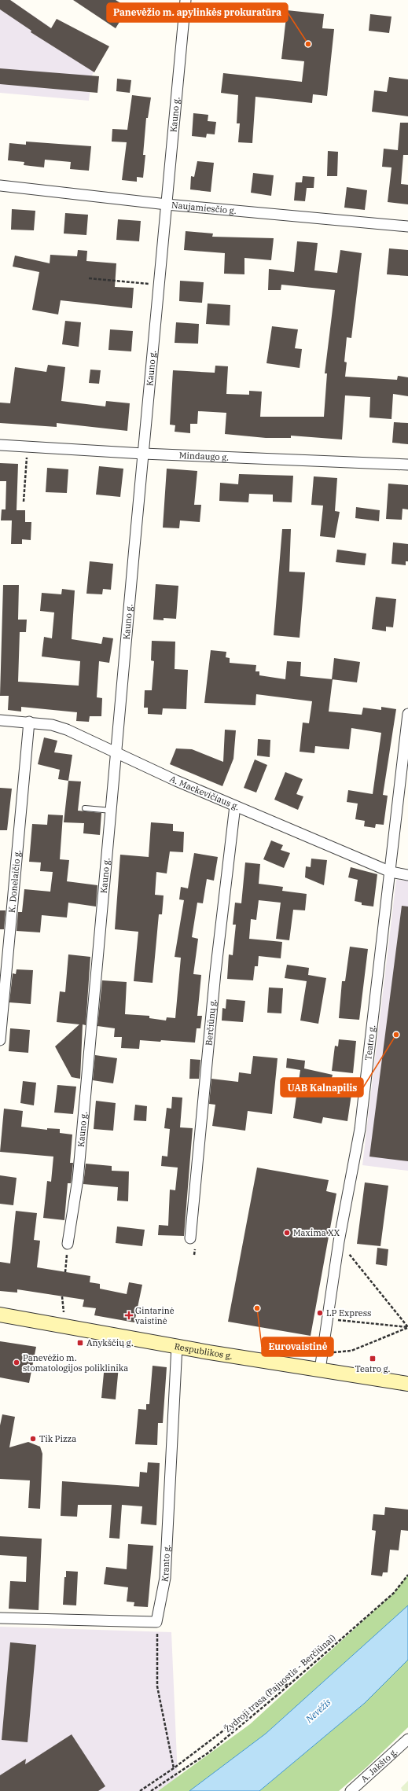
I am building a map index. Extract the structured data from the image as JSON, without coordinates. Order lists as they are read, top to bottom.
{
  "streets": {
    "main road": ["Respublikos g."],
    "street": [
      "Kauno g.",
      "Naujamiesčio g.",
      "Mindaugo g.",
      "A. Mackevičiaus g.",
      "K. Donelaičio g.",
      "Berčiūnų g.",
      "Teatro g.",
      "Kranto g.",
      "A. Jakšto g."
    ],
    "path": ["Žydroji trasa (Pajuostis - Berčiūnai)"]
  },
  "crossings": [
    ["Kauno g.", "Naujamiesčio g."],
    ["Kauno g.", "Mindaugo g."],
    ["Kauno g.", "A. Mackevičiaus g."],
    ["A. Mackevičiaus g.", "K. Donelaičio g."],
    ["A. Mackevičiaus g.", "Berčiūnų g."],
    ["A. Mackevičiaus g.", "Teatro g."],
    ["Teatro g.", "Respublikos g."],
    ["Respublikos g.", "Kranto g."]
  ],
  "water": ["Nevėžis"],
  "places": {
    "other": [
      "Panevėžio m. apylinkės prokuratūra",
      "UAB Kalnapilis",
      "Maxima XX",
      "Eurovaistinė",
      "LP Express",
      "Panevėžio m. stomatologijos poliklinika",
      "Tik Pizza"
    ],
    "health": ["Gintarinė vaistinė"],
    "transit": ["Anykščių g.", "Teatro g."]
  }
}
